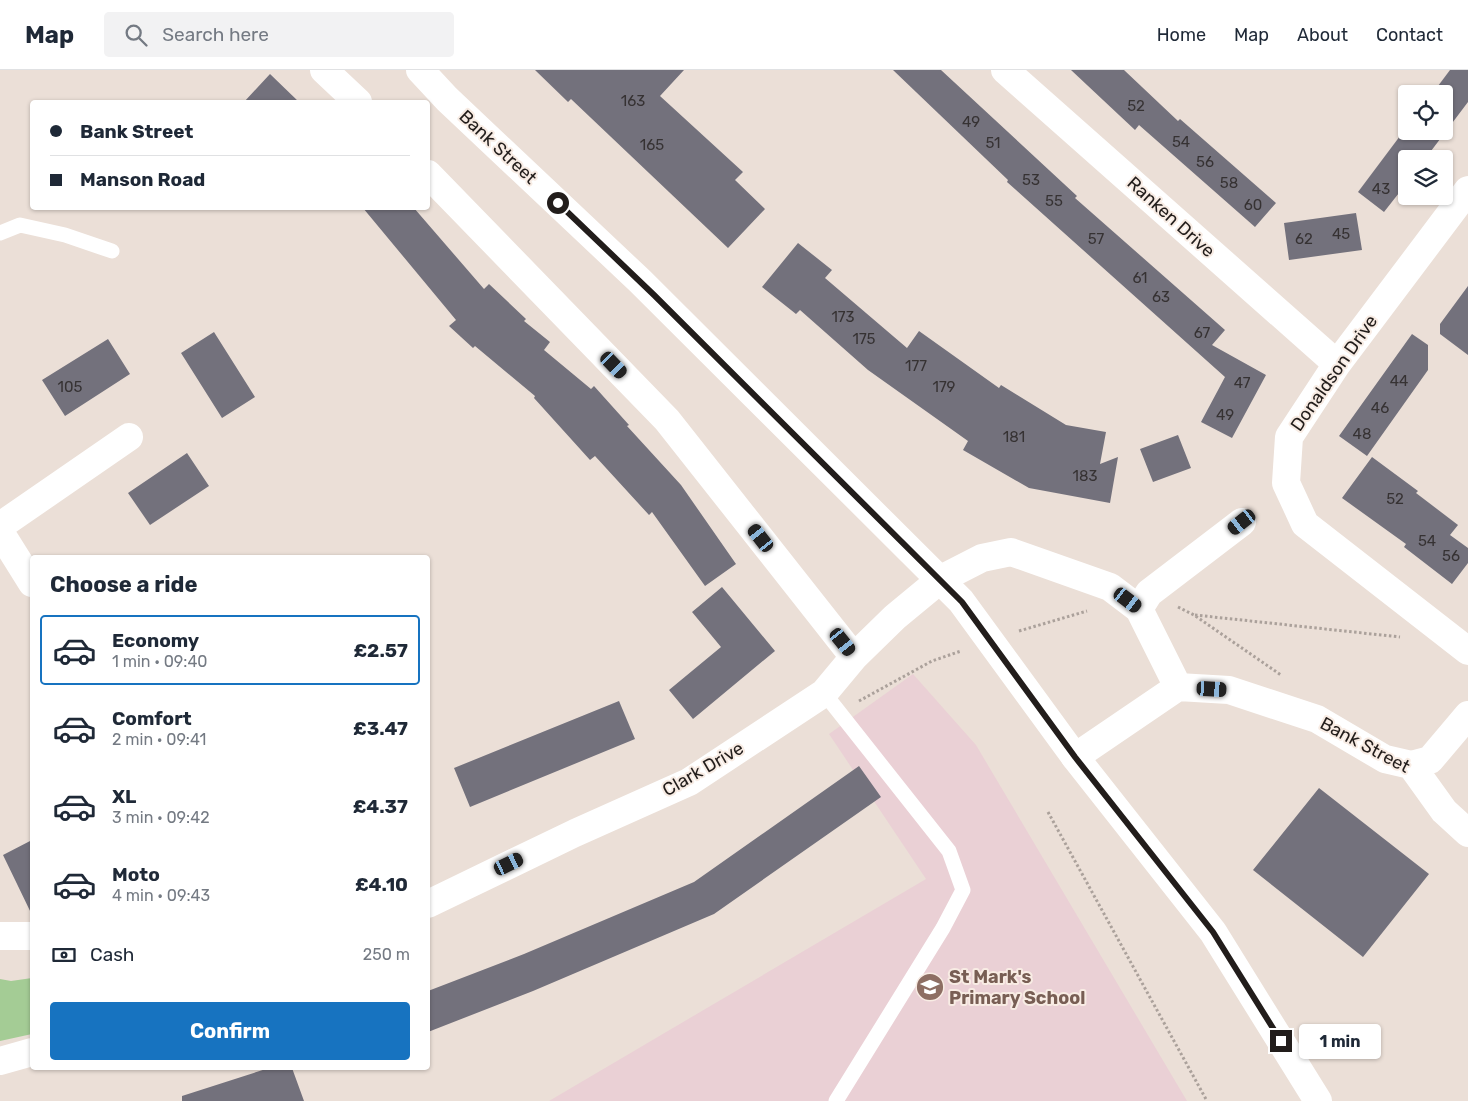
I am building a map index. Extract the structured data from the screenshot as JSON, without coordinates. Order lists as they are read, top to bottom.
{
  "streets": {
    "street": [
      "Bank Street",
      "Ranken Drive",
      "Donaldson Drive",
      "Clark Drive"
    ]
  },
  "crossings": [
    ["Bank Street", "Clark Drive"],
    ["Ranken Drive", "Donaldson Drive"]
  ],
  "places": {
    "school or university": ["St Mark's Primary School"]
  },
  "house_numbers": [
    "163",
    "52",
    "49",
    "54",
    "51",
    "165",
    "56",
    "53",
    "58",
    "43",
    "55",
    "60",
    "45",
    "57",
    "62",
    "61",
    "63",
    "173",
    "67",
    "175",
    "177",
    "44",
    "47",
    "105",
    "179",
    "46",
    "49",
    "48",
    "181",
    "183",
    "52",
    "54",
    "56"
  ],
  "page": {
    "header": "Map",
    "search": "Search here",
    "nav": [
      "Home",
      "Map",
      "About",
      "Contact"
    ],
    "banner": ["Bank Street", "Manson Road"],
    "heading": "Choose a ride",
    "list": [
      {
        "name": "Economy",
        "note": "1 min · 09:40",
        "value": "£2.57"
      },
      {
        "name": "Comfort",
        "note": "2 min · 09:41",
        "value": "£3.47"
      },
      {
        "name": "XL",
        "note": "3 min · 09:42",
        "value": "£4.37"
      },
      {
        "name": "Moto",
        "note": "4 min · 09:43",
        "value": "£4.10"
      }
    ],
    "pay": ["Cash", "250 m"],
    "buttons": "Confirm",
    "bubble": "1 min"
  }
}
